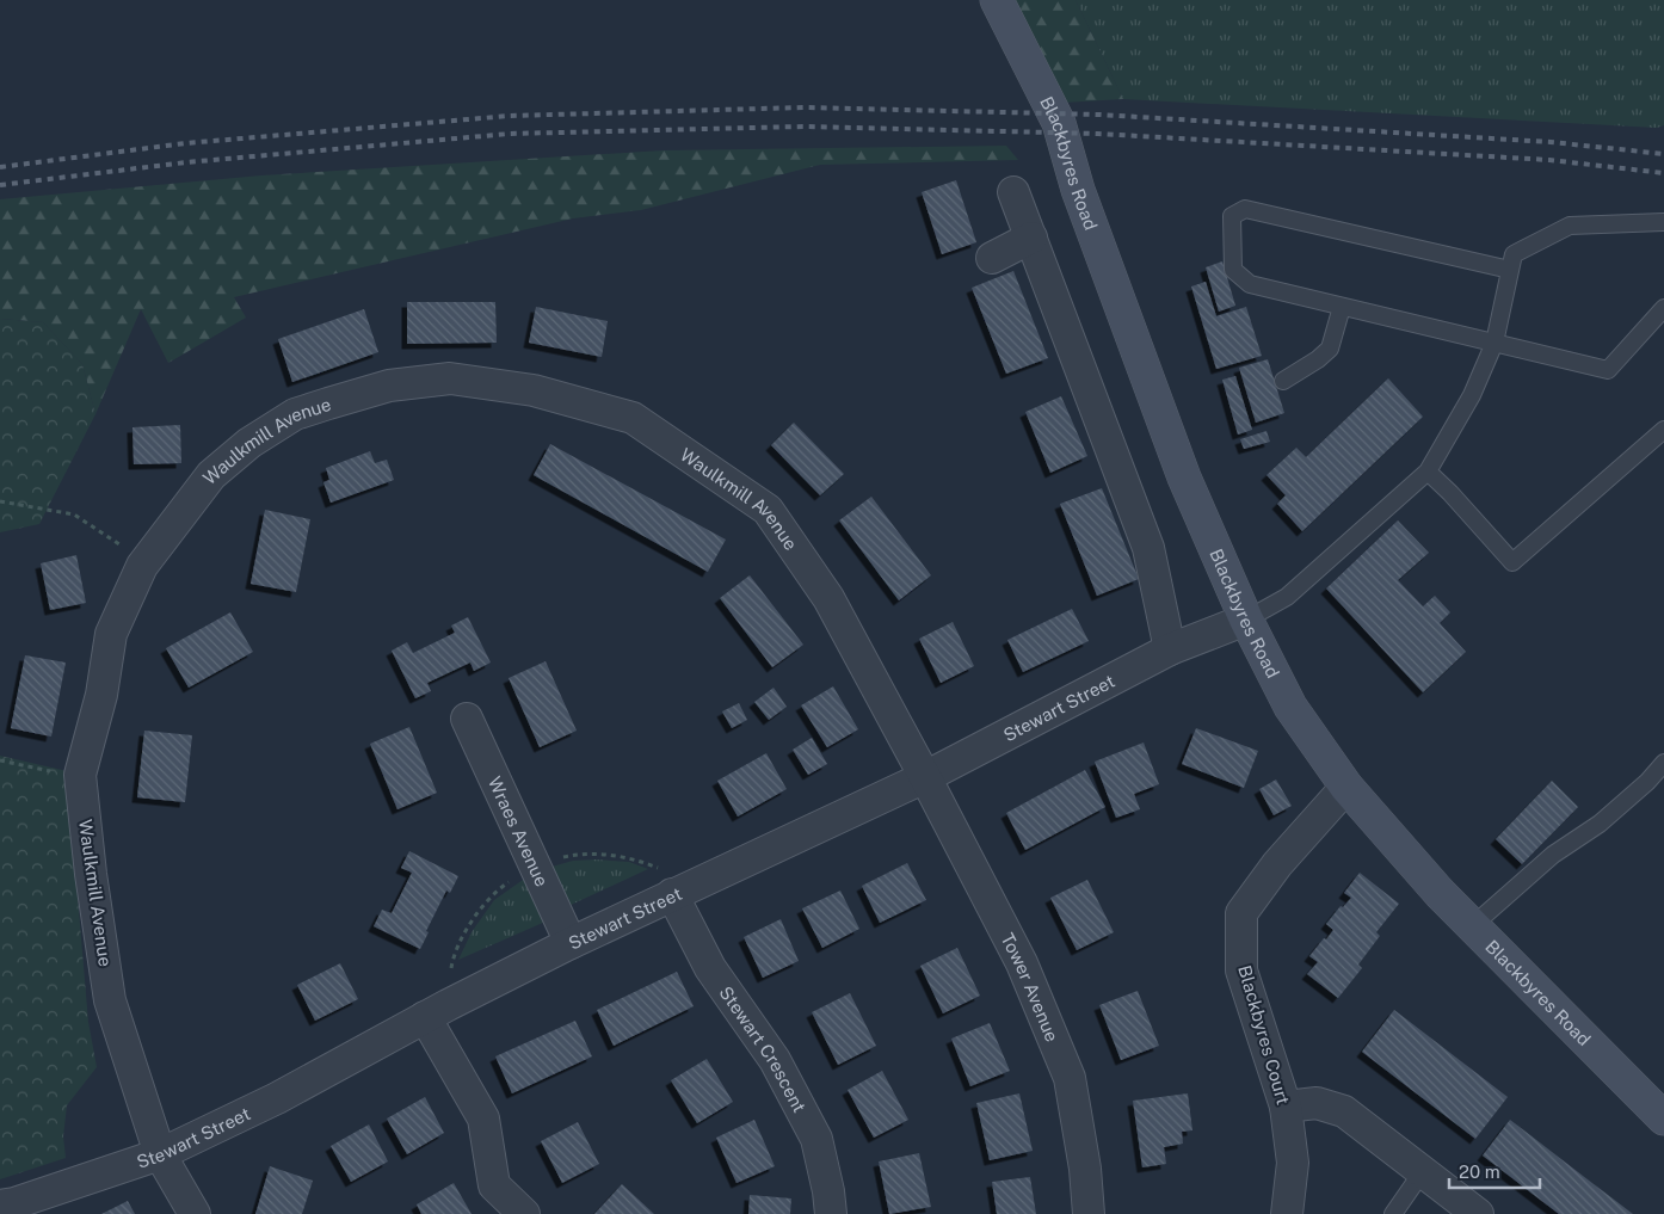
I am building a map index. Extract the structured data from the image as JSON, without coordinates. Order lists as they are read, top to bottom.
{
  "streets": {
    "street": [
      "Blackbyres Road",
      "Waulkmill Avenue",
      "Stewart Street",
      "Wraes Avenue",
      "Tower Avenue",
      "Blackbyres Court",
      "Stewart Crescent"
    ]
  },
  "crossings": [
    ["Blackbyres Road", "Stewart Street"],
    ["Blackbyres Road", "Blackbyres Court"],
    ["Waulkmill Avenue", "Stewart Street"],
    ["Waulkmill Avenue", "Tower Avenue"],
    ["Stewart Street", "Wraes Avenue"],
    ["Stewart Street", "Tower Avenue"],
    ["Stewart Street", "Stewart Crescent"]
  ],
  "scale_bar": "20 m"
}
